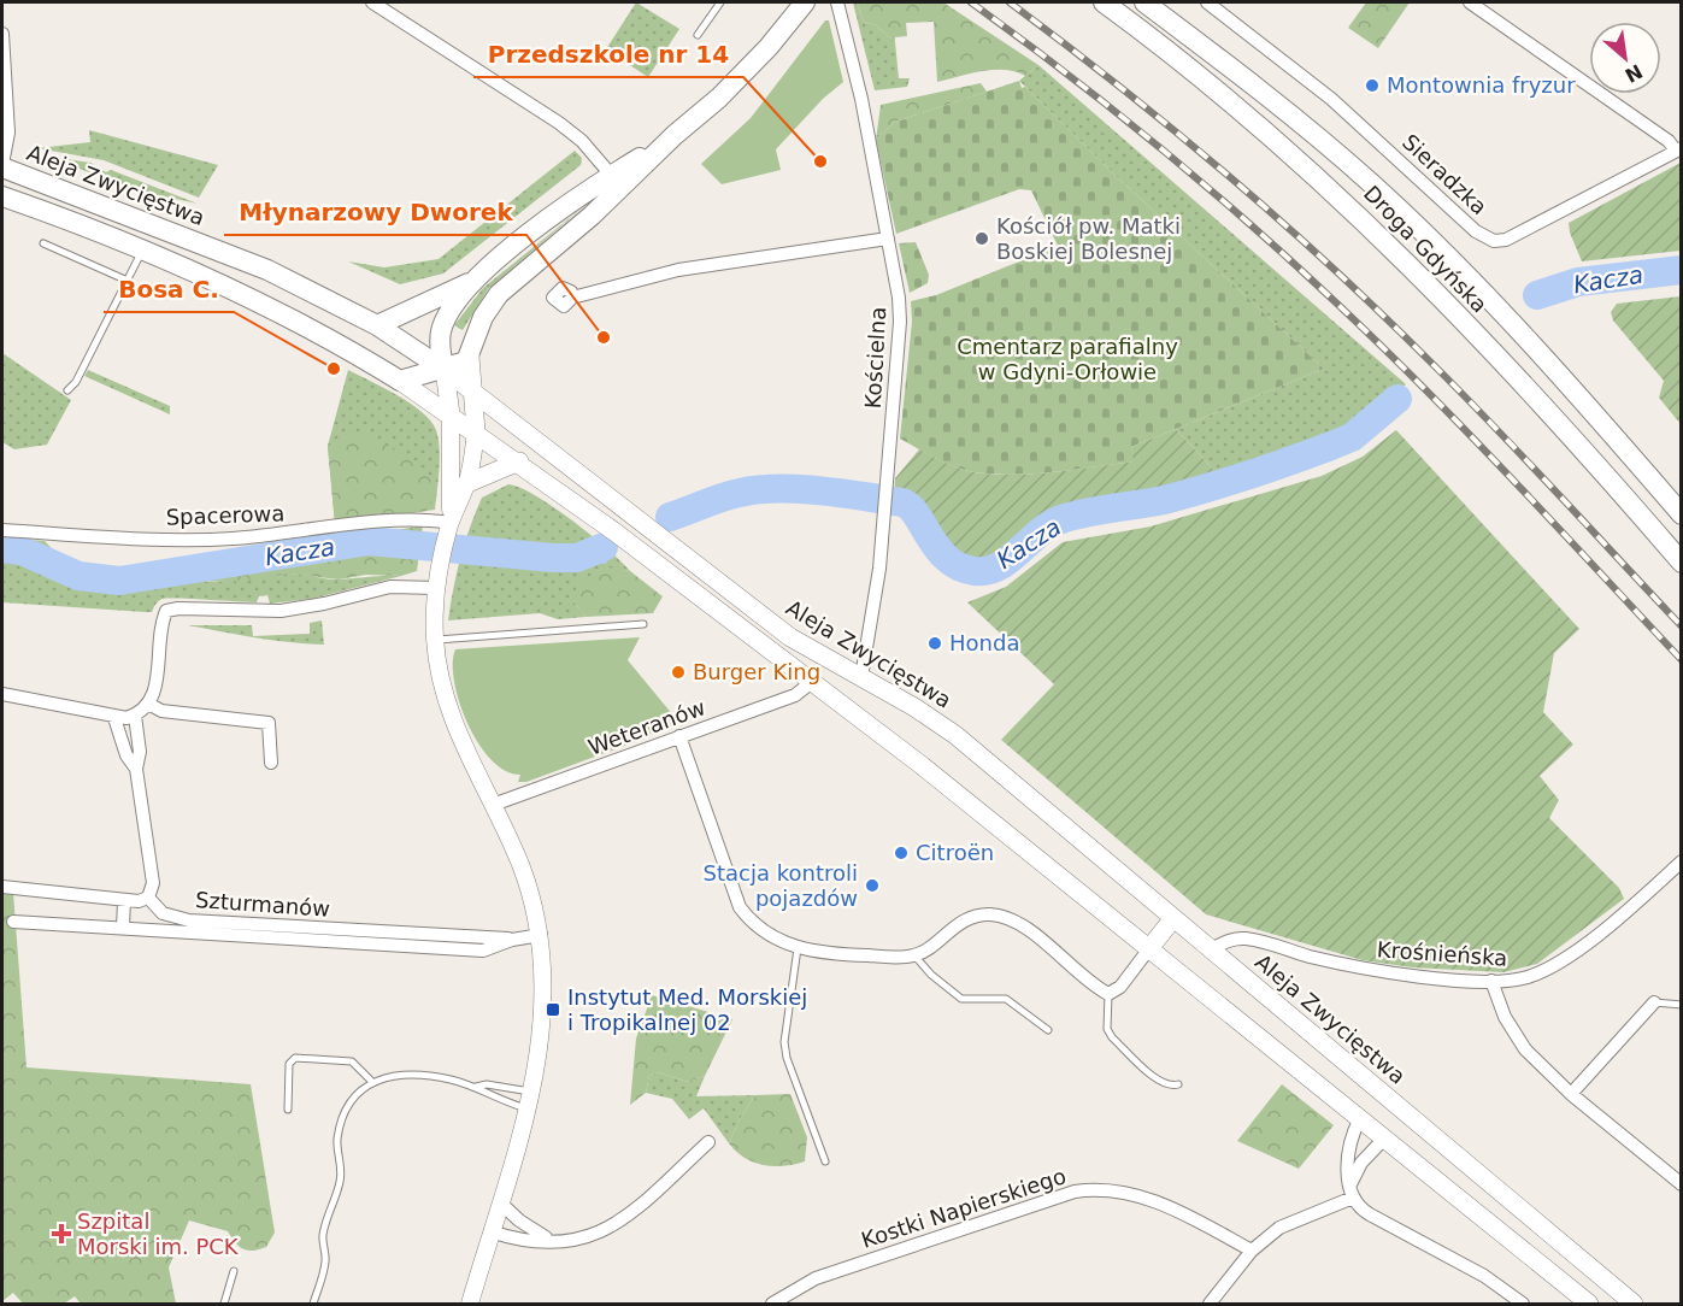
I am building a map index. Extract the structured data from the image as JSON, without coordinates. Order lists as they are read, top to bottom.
{
  "streets": {
    "main road": ["Aleja Zwycięstwa", "Droga Gdyńska"],
    "street": [
      "Sieradzka",
      "Kościelna",
      "Spacerowa",
      "Weteranów",
      "Szturmanów",
      "Krośnieńska",
      "Kostki Napierskiego"
    ]
  },
  "crossings": [
    ["Aleja Zwycięstwa", "Kościelna"],
    ["Aleja Zwycięstwa", "Krośnieńska"]
  ],
  "water": ["Kacza"],
  "parks": ["Cmentarz parafialny w Gdyni-Orłowie"],
  "places": {
    "other": [
      "Montownia fryzur",
      "Przedszkole nr 14",
      "Kościół pw. Matki Boskiej Bolesnej",
      "Młynarzowy Dworek",
      "Bosa C.",
      "Honda",
      "Burger King",
      "Citroën",
      "Stacja kontroli pojazdów"
    ],
    "transit": ["Instytut Med. Morskiej i Tropikalnej 02"],
    "health": ["Szpital Morski im. PCK"]
  },
  "north": "bottom right"
}
